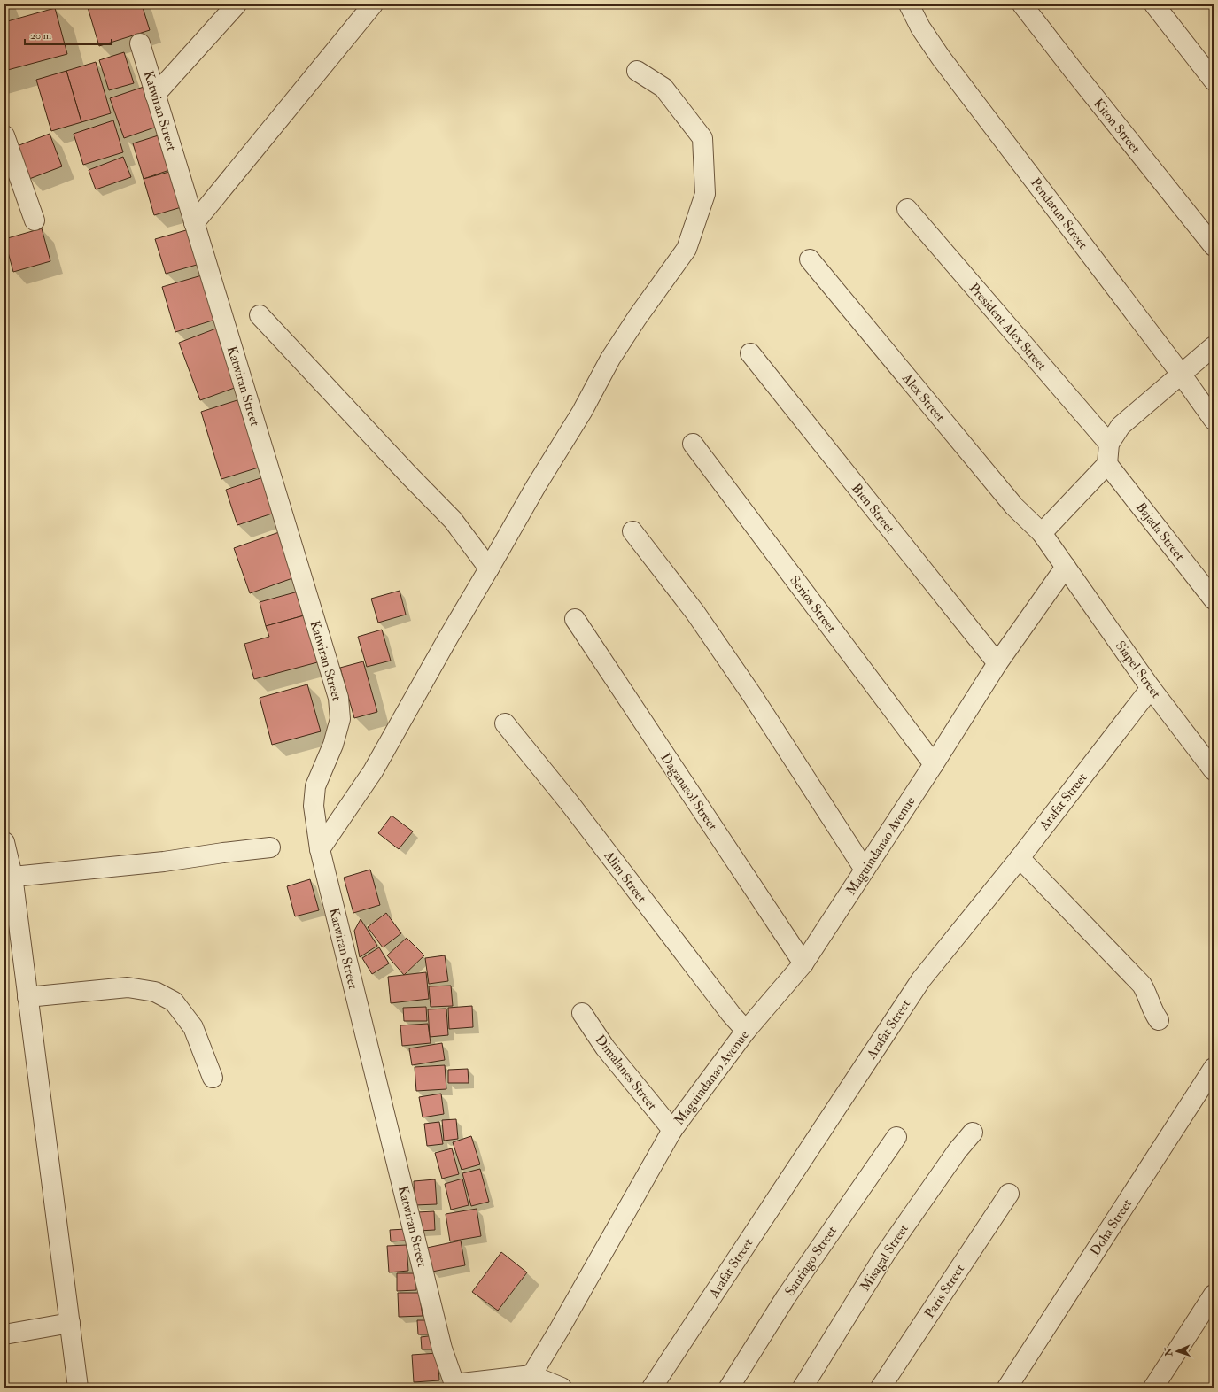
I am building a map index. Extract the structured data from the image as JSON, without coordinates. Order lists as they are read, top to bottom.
{
  "streets": {
    "street": [
      "Katwiran Street",
      "Kiton Street",
      "Pendatun Street",
      "President Alex Street",
      "Alex Street",
      "Bien Street",
      "Bajada Street",
      "Serios Street",
      "Siapel Street",
      "Daganasol Street",
      "Arafat Street",
      "Maguindanao Avenue",
      "Alim Street",
      "Dimalanes Street",
      "Doha Street",
      "Misagal Street",
      "Santiago Street",
      "Paris Street"
    ]
  },
  "crossings": [
    ["Bien Street", "Maguindanao Avenue"],
    ["Serios Street", "Maguindanao Avenue"],
    ["Siapel Street", "Arafat Street"],
    ["Siapel Street", "Maguindanao Avenue"],
    ["Daganasol Street", "Maguindanao Avenue"],
    ["Maguindanao Avenue", "Alim Street"],
    ["Maguindanao Avenue", "Dimalanes Street"]
  ],
  "scale_bar": "20 m",
  "north": "left"
}
